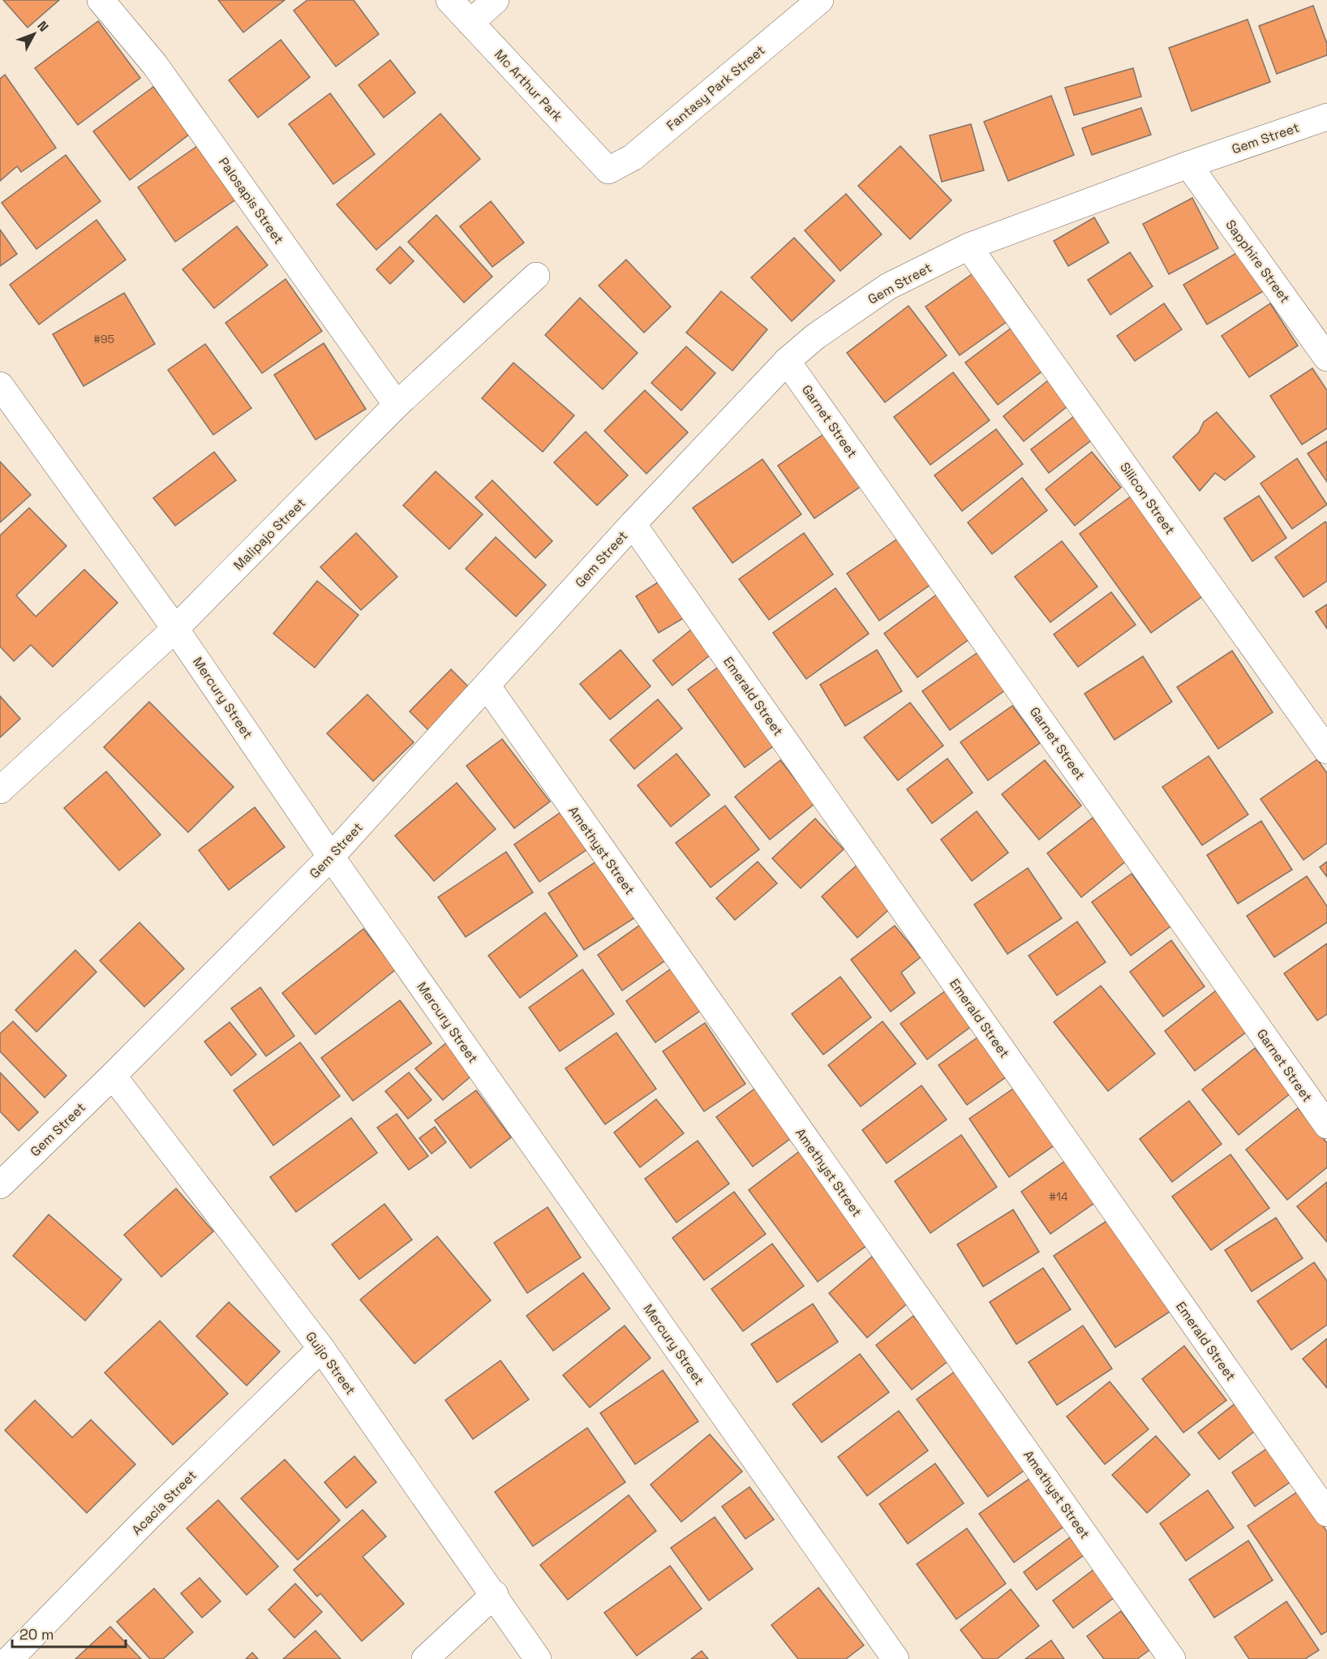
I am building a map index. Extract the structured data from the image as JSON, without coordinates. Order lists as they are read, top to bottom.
{
  "streets": {
    "street": [
      "Mc Arthur Park",
      "Fantasy Park Street",
      "Gem Street",
      "Palosapis Street",
      "Sapphire Street",
      "Garnet Street",
      "Silicon Street",
      "Malipajo Street",
      "Emerald Street",
      "Mercury Street",
      "Amethyst Street",
      "Guijo Street",
      "Acacia Street"
    ]
  },
  "crossings": [
    ["Mc Arthur Park", "Fantasy Park Street"],
    ["Gem Street", "Sapphire Street"],
    ["Gem Street", "Garnet Street"],
    ["Gem Street", "Silicon Street"],
    ["Gem Street", "Emerald Street"],
    ["Gem Street", "Mercury Street"],
    ["Gem Street", "Amethyst Street"],
    ["Gem Street", "Guijo Street"],
    ["Palosapis Street", "Malipajo Street"],
    ["Malipajo Street", "Mercury Street"],
    ["Guijo Street", "Acacia Street"]
  ],
  "house_numbers": ["#95", "#14"],
  "scale_bar": "20 m",
  "north": "top right"
}
